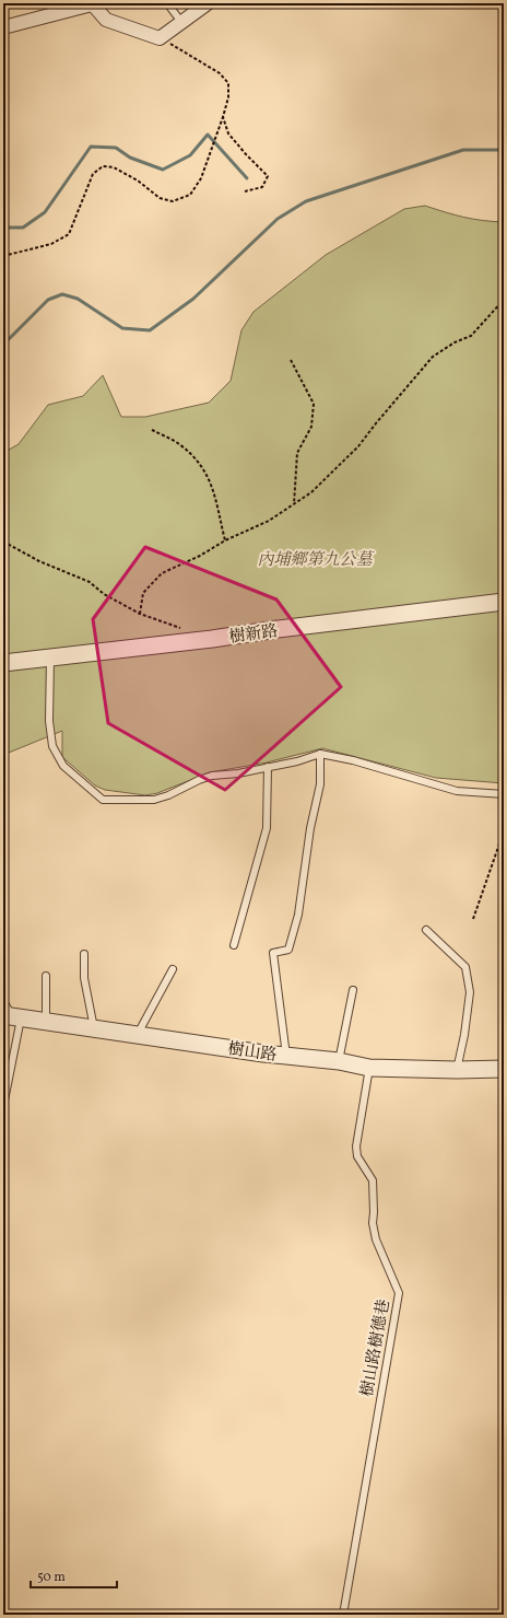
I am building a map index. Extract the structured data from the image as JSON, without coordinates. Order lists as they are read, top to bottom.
{
  "streets": {
    "street": ["樹新路", "樹山路"],
    "lane": ["樹山路樹德巷"]
  },
  "crossings": [
    ["樹山路", "樹山路樹德巷"]
  ],
  "parks": ["內埔鄉第九公墓"],
  "scale_bar": "50 m"
}
